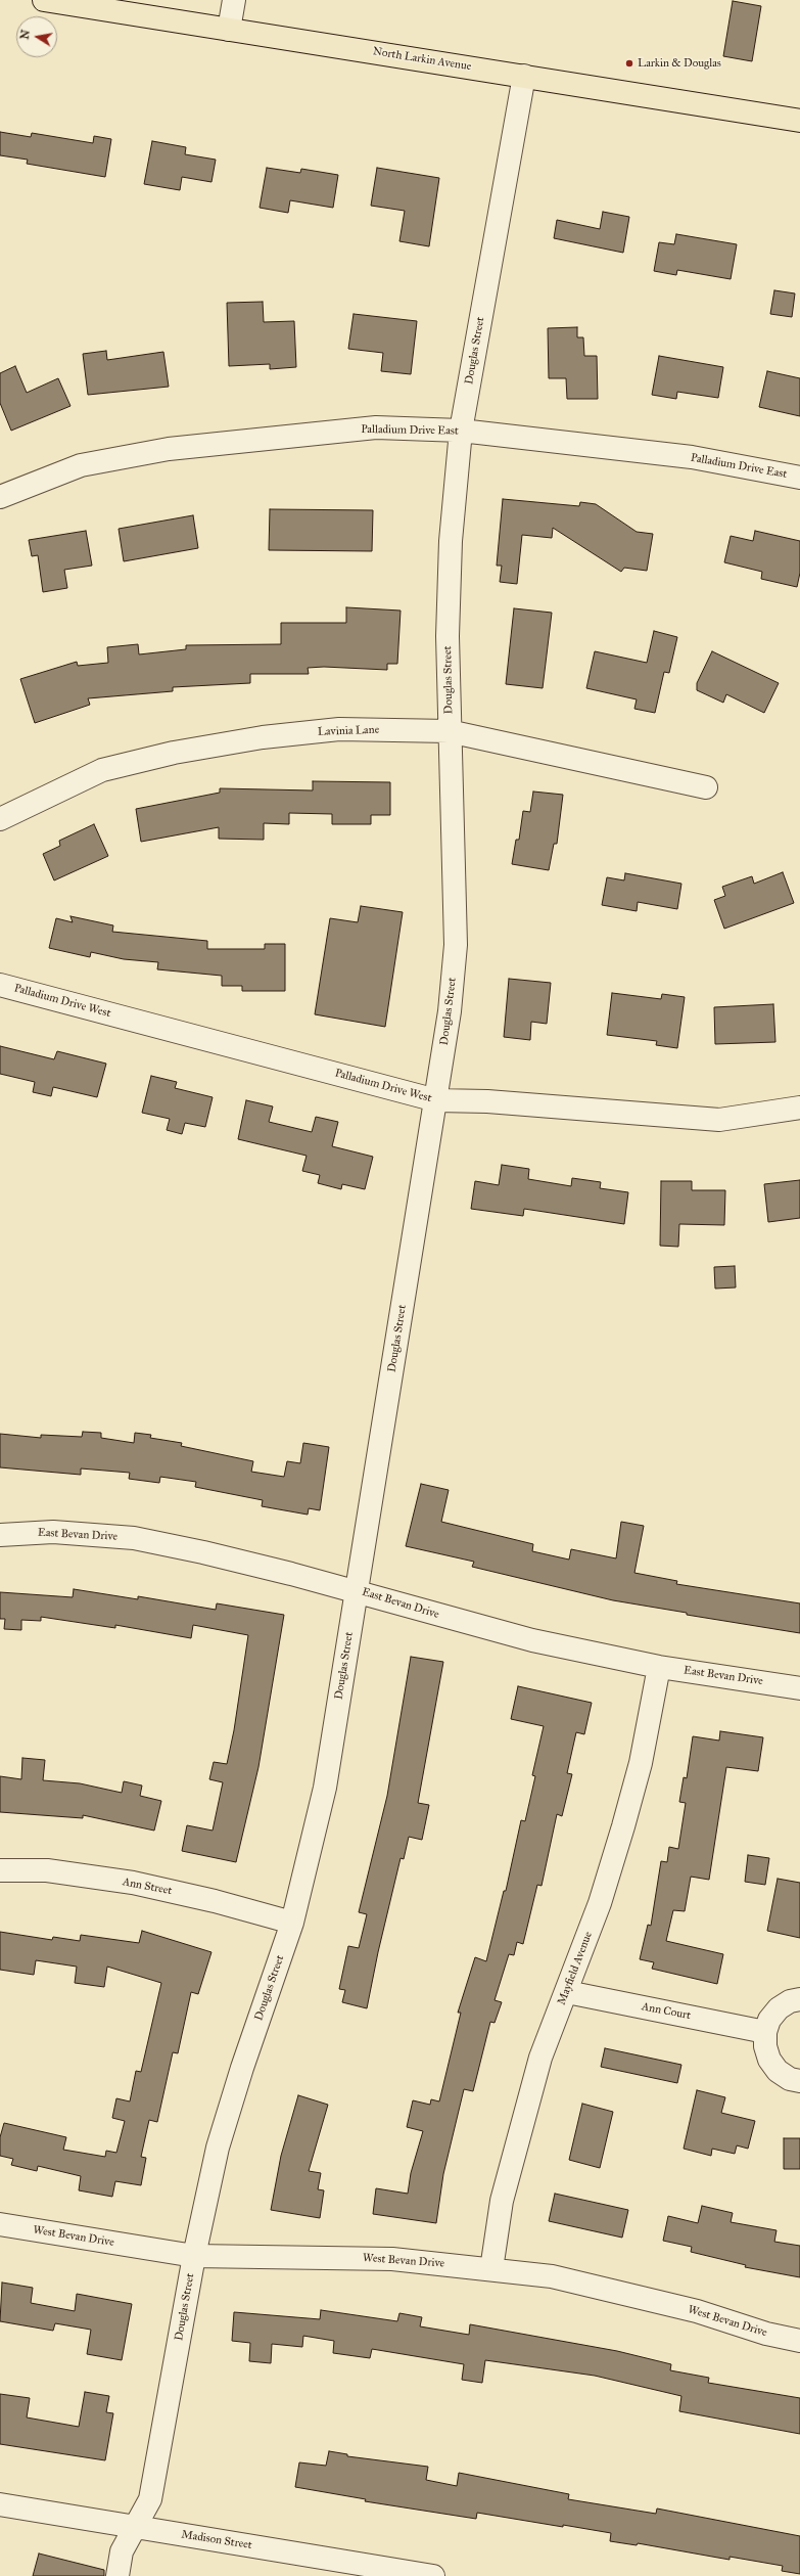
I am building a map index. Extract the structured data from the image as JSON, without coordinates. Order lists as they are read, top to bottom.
{
  "streets": {
    "main road": ["North Larkin Avenue"],
    "street": [
      "Douglas Street",
      "Palladium Drive East",
      "Lavinia Lane",
      "Palladium Drive West",
      "East Bevan Drive",
      "Ann Street",
      "Mayfield Avenue",
      "Ann Court",
      "West Bevan Drive",
      "Madison Street"
    ]
  },
  "crossings": [
    ["North Larkin Avenue", "Douglas Street"],
    ["Douglas Street", "Palladium Drive East"],
    ["Douglas Street", "Lavinia Lane"],
    ["Douglas Street", "Palladium Drive West"],
    ["Douglas Street", "East Bevan Drive"],
    ["Douglas Street", "Ann Street"],
    ["Douglas Street", "West Bevan Drive"],
    ["Douglas Street", "Madison Street"],
    ["East Bevan Drive", "Mayfield Avenue"],
    ["Mayfield Avenue", "Ann Court"],
    ["Mayfield Avenue", "West Bevan Drive"]
  ],
  "places": ["Larkin & Douglas"],
  "north": "left"
}
